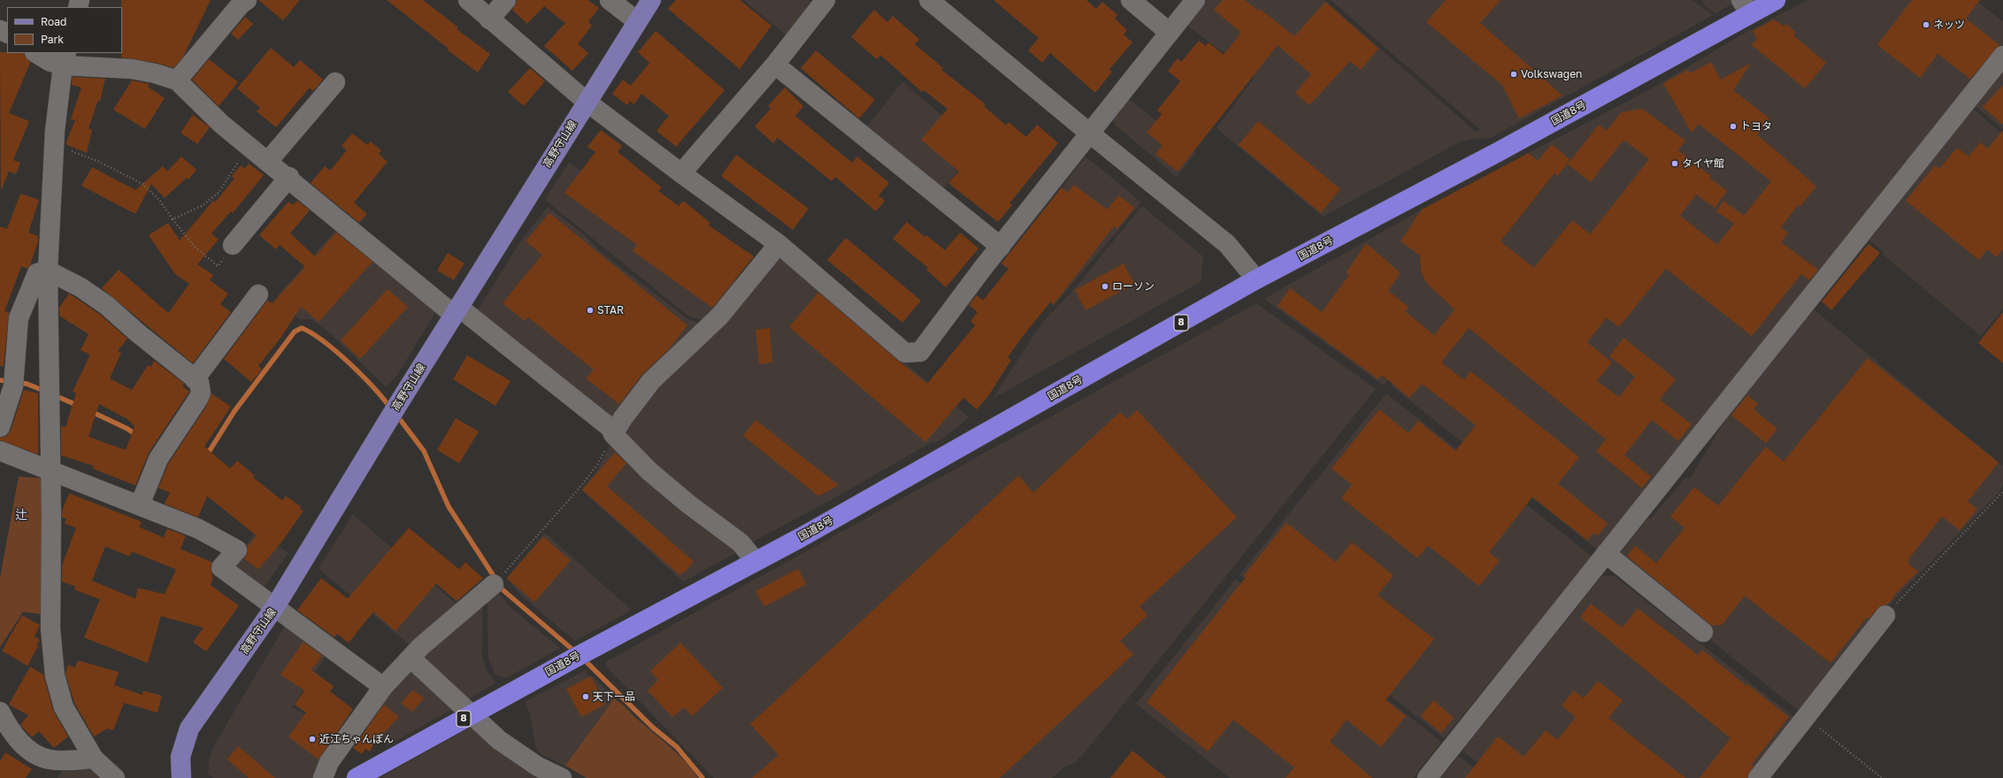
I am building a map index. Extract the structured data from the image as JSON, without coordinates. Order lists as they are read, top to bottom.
{
  "streets": {
    "highway": ["国道8号", "8"],
    "main road": ["高野守山線"]
  },
  "districts": ["辻"],
  "places": [
    "ネッツ",
    "Volkswagen",
    "トヨタ",
    "タイヤ館",
    "ローソン",
    "STAR",
    "天下一品",
    "近江ちゃんぽん"
  ],
  "legend": ["Road", "Park"]
}
